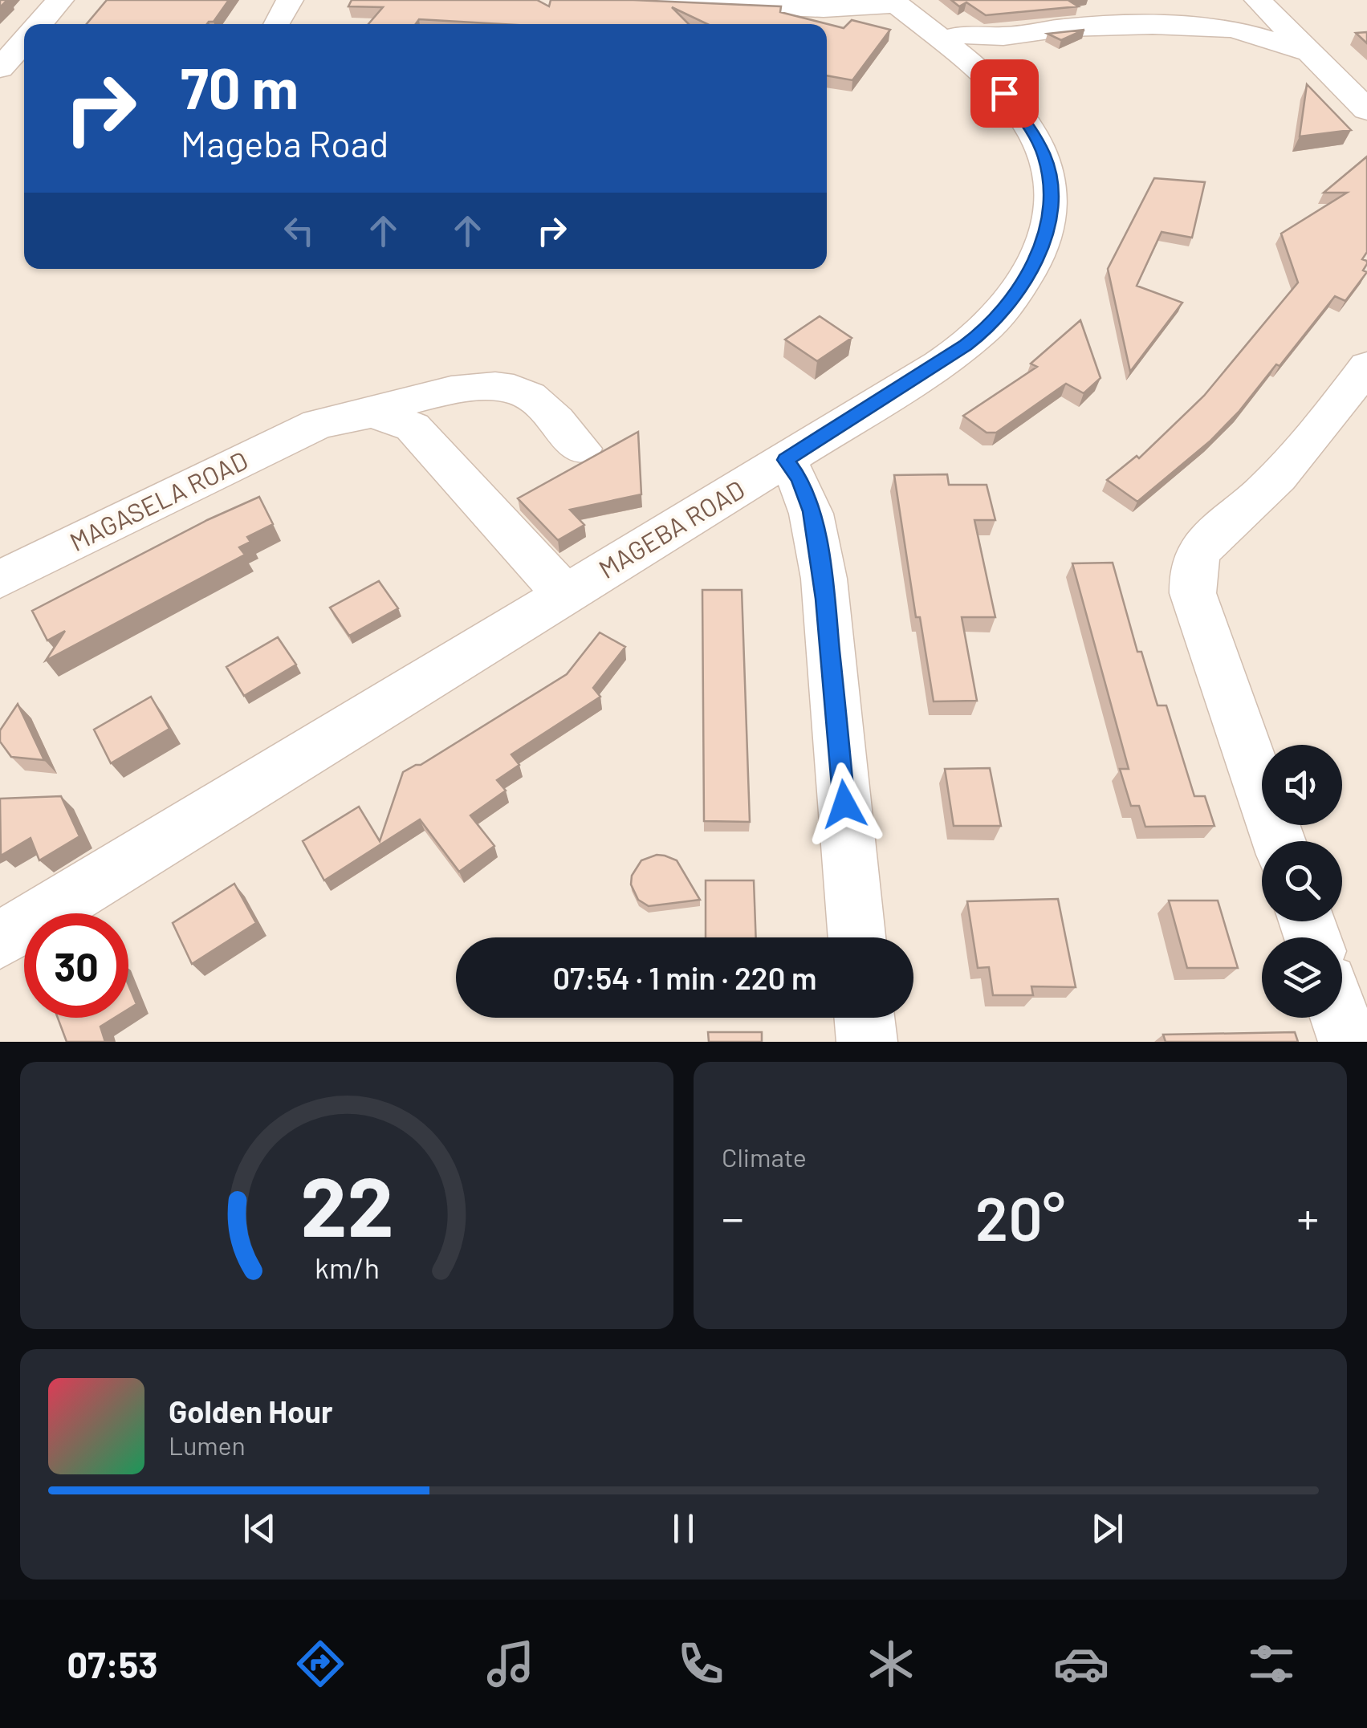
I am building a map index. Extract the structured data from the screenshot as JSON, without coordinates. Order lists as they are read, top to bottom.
{
  "streets": {
    "street": ["MAGASELA ROAD", "MAGEBA ROAD"]
  },
  "page": {
    "turn": ["70 m", "Mageba Road"],
    "limit": "30",
    "trip": "07:54 · 1 min · 220 m",
    "tile": "Climate",
    "heat": ["−", "20°", "+"],
    "song": ["Golden Hour", "Lumen"],
    "tabs": "07:53",
    "gauge": ["22", "km/h"]
  }
}
